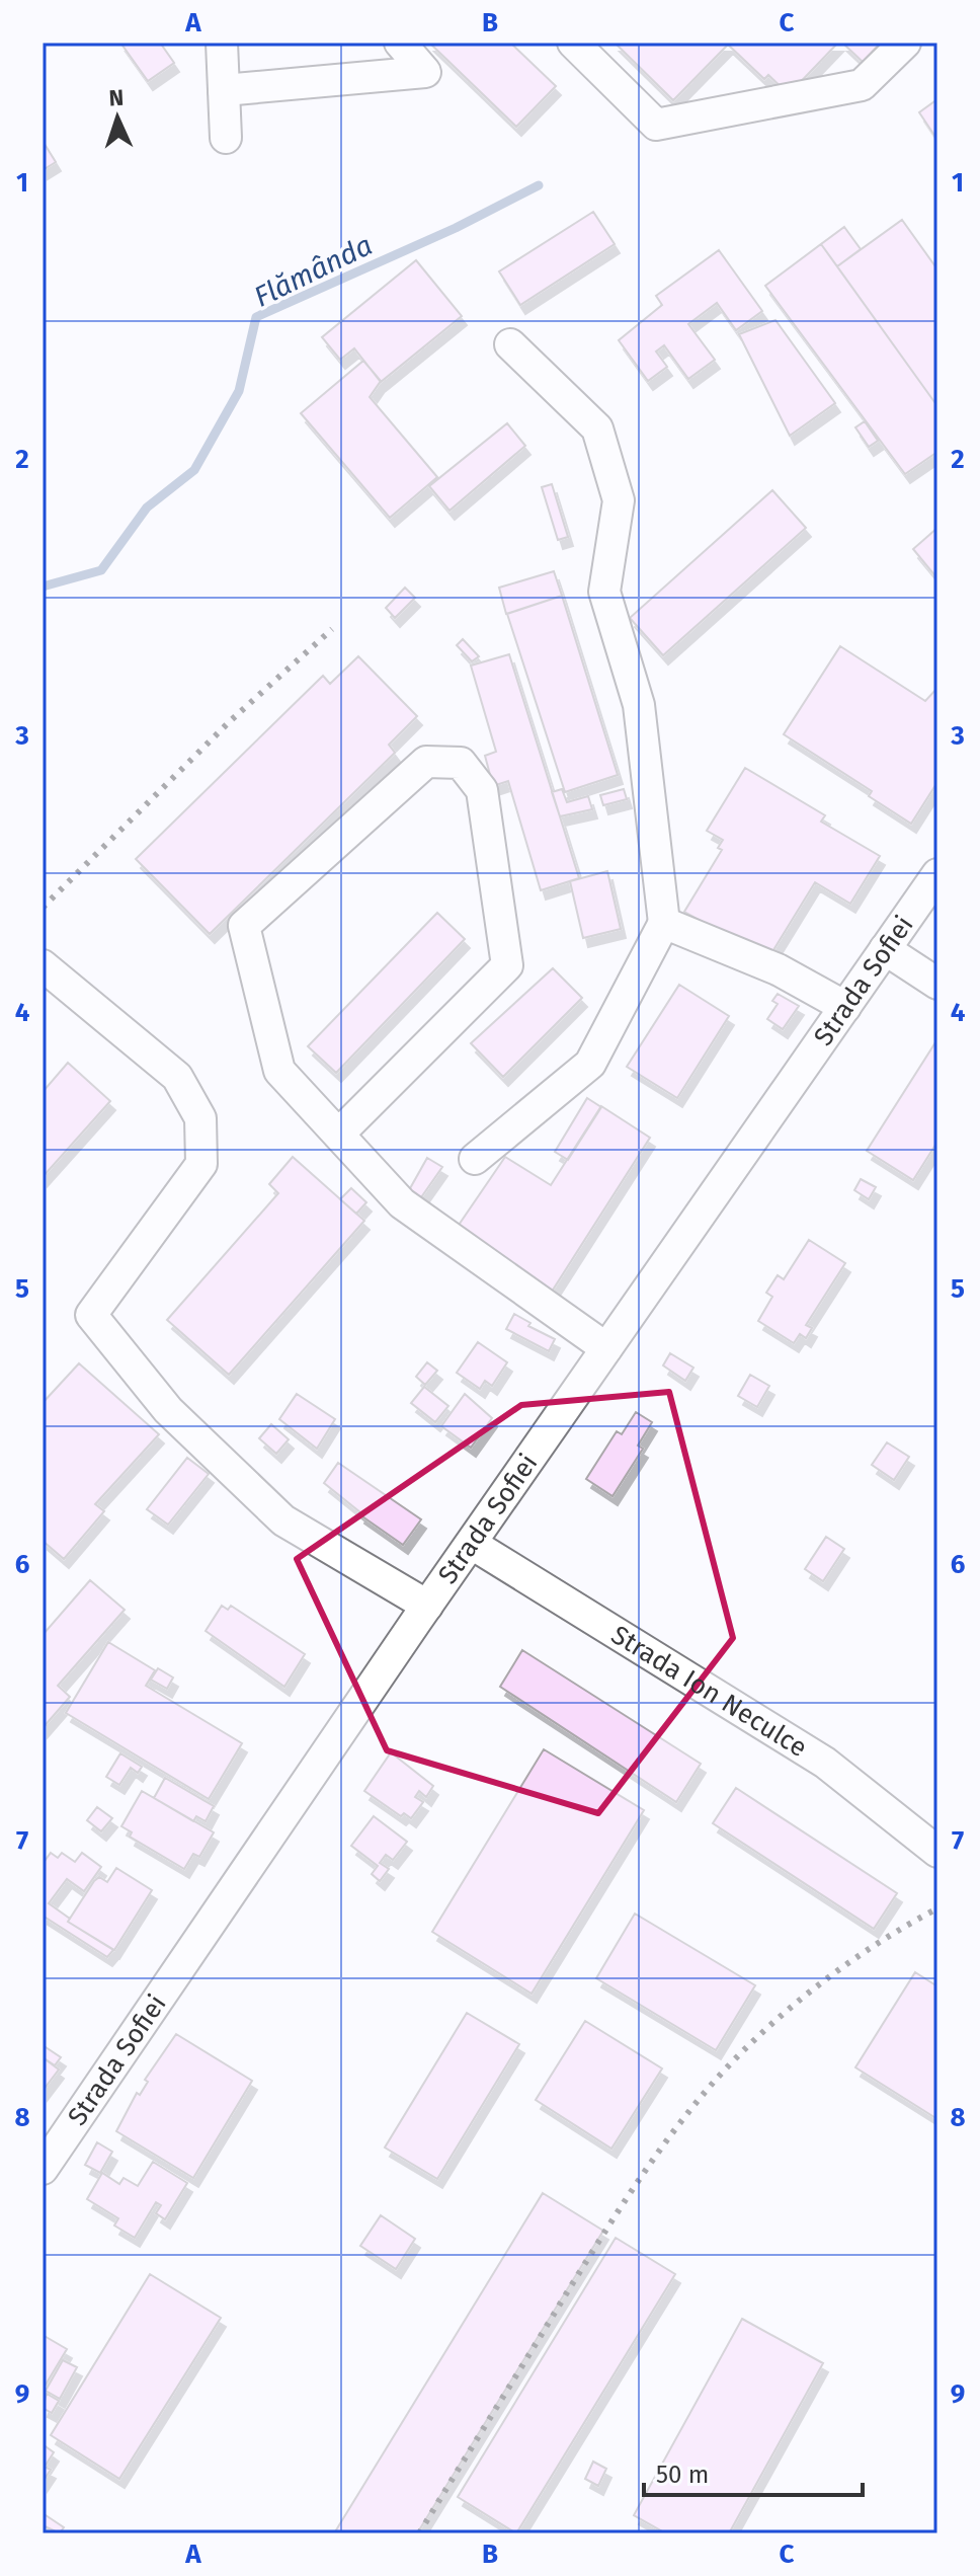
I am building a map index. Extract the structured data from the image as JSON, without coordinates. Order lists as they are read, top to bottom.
{
  "streets": {
    "street": ["Strada Sofiei", "Strada Ion Neculce"]
  },
  "crossings": [
    ["Strada Sofiei", "Strada Ion Neculce"]
  ],
  "water": ["Flămânda"],
  "scale_bar": "50 m",
  "north": "top",
  "grid": {
    "columns": ["A", "B", "C"],
    "rows": [
      "1",
      "2",
      "3",
      "4",
      "5",
      "6",
      "7",
      "8",
      "9"
    ]
  }
}
